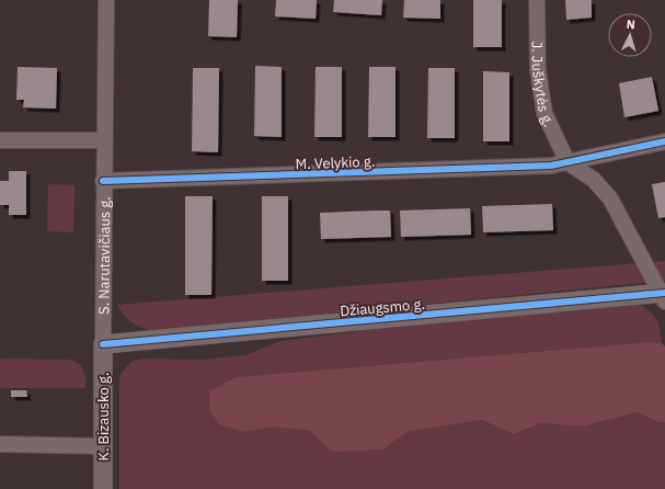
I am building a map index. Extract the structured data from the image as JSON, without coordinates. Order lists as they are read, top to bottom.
{
  "streets": {
    "street": [
      "J. Juškytės g.",
      "M. Velykio g.",
      "S. Narutavičiaus g.",
      "Džiaugsmo g.",
      "K. Bizausko g."
    ]
  },
  "crossings": [
    ["J. Juškytės g.", "M. Velykio g."],
    ["M. Velykio g.", "S. Narutavičiaus g."],
    ["S. Narutavičiaus g.", "Džiaugsmo g."],
    ["S. Narutavičiaus g.", "K. Bizausko g."],
    ["Džiaugsmo g.", "K. Bizausko g."]
  ],
  "north": "top"
}
